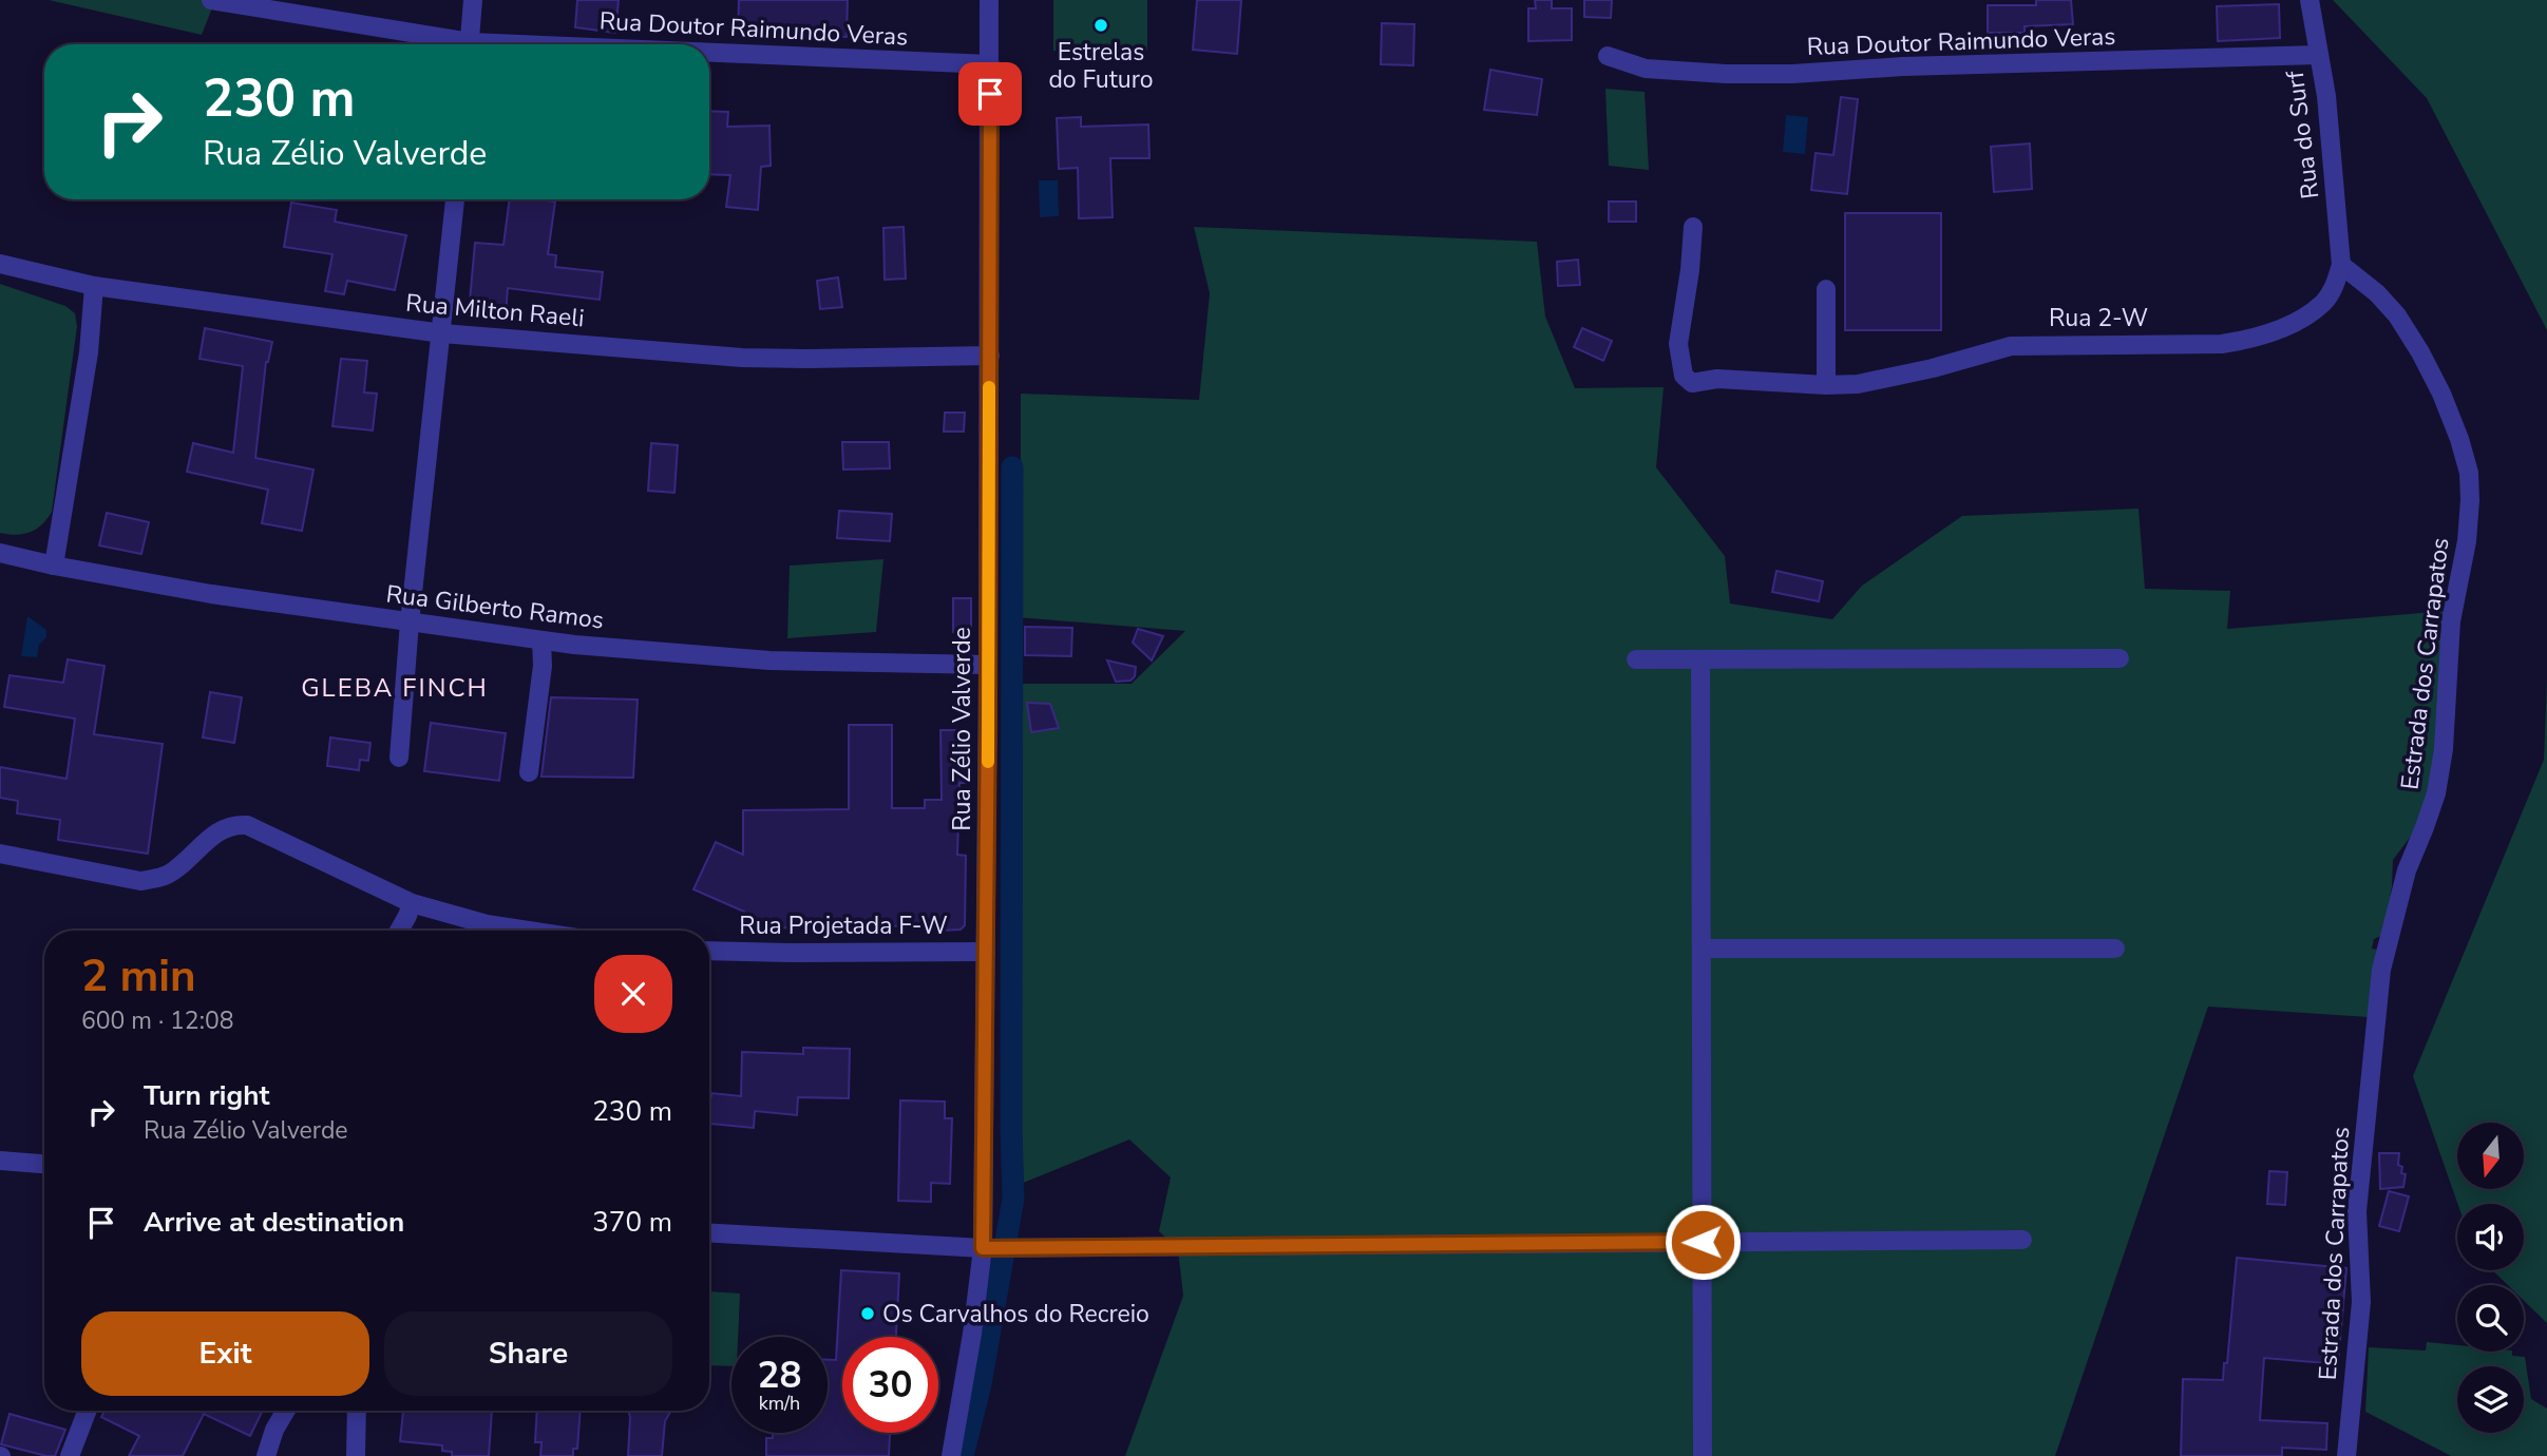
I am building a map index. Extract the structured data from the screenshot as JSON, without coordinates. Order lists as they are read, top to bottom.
{
  "streets": {
    "street": [
      "Rua Doutor Raimundo Veras",
      "Rua do Surf",
      "Rua Milton Raeli",
      "Rua 2-W",
      "Rua Gilberto Ramos",
      "Estrada dos Carrapatos",
      "Rua Zélio Valverde",
      "Rua Projetada F-W"
    ]
  },
  "crossings": [
    ["Rua Doutor Raimundo Veras", "Rua do Surf"],
    ["Rua Doutor Raimundo Veras", "Rua Zélio Valverde"],
    ["Rua do Surf", "Rua 2-W"],
    ["Rua do Surf", "Estrada dos Carrapatos"],
    ["Rua Milton Raeli", "Rua Zélio Valverde"],
    ["Rua 2-W", "Estrada dos Carrapatos"],
    ["Rua Gilberto Ramos", "Rua Zélio Valverde"],
    ["Rua Zélio Valverde", "Rua Projetada F-W"]
  ],
  "districts": ["GLEBA FINCH"],
  "places": ["Estrelas do Futuro", "Os Carvalhos do Recreio"],
  "north": "bottom",
  "page": {
    "turn": ["230 m", "Rua Zélio Valverde"],
    "heading": ["2 min", "600 m · 12:08"],
    "list": [
      {
        "name": "Turn right",
        "note": "Rua Zélio Valverde",
        "value": "230 m"
      },
      {
        "name": "Arrive at destination",
        "value": "370 m"
      }
    ],
    "buttons": ["Exit", "Share"],
    "speed": "28 km/h",
    "limit": "30"
  }
}
